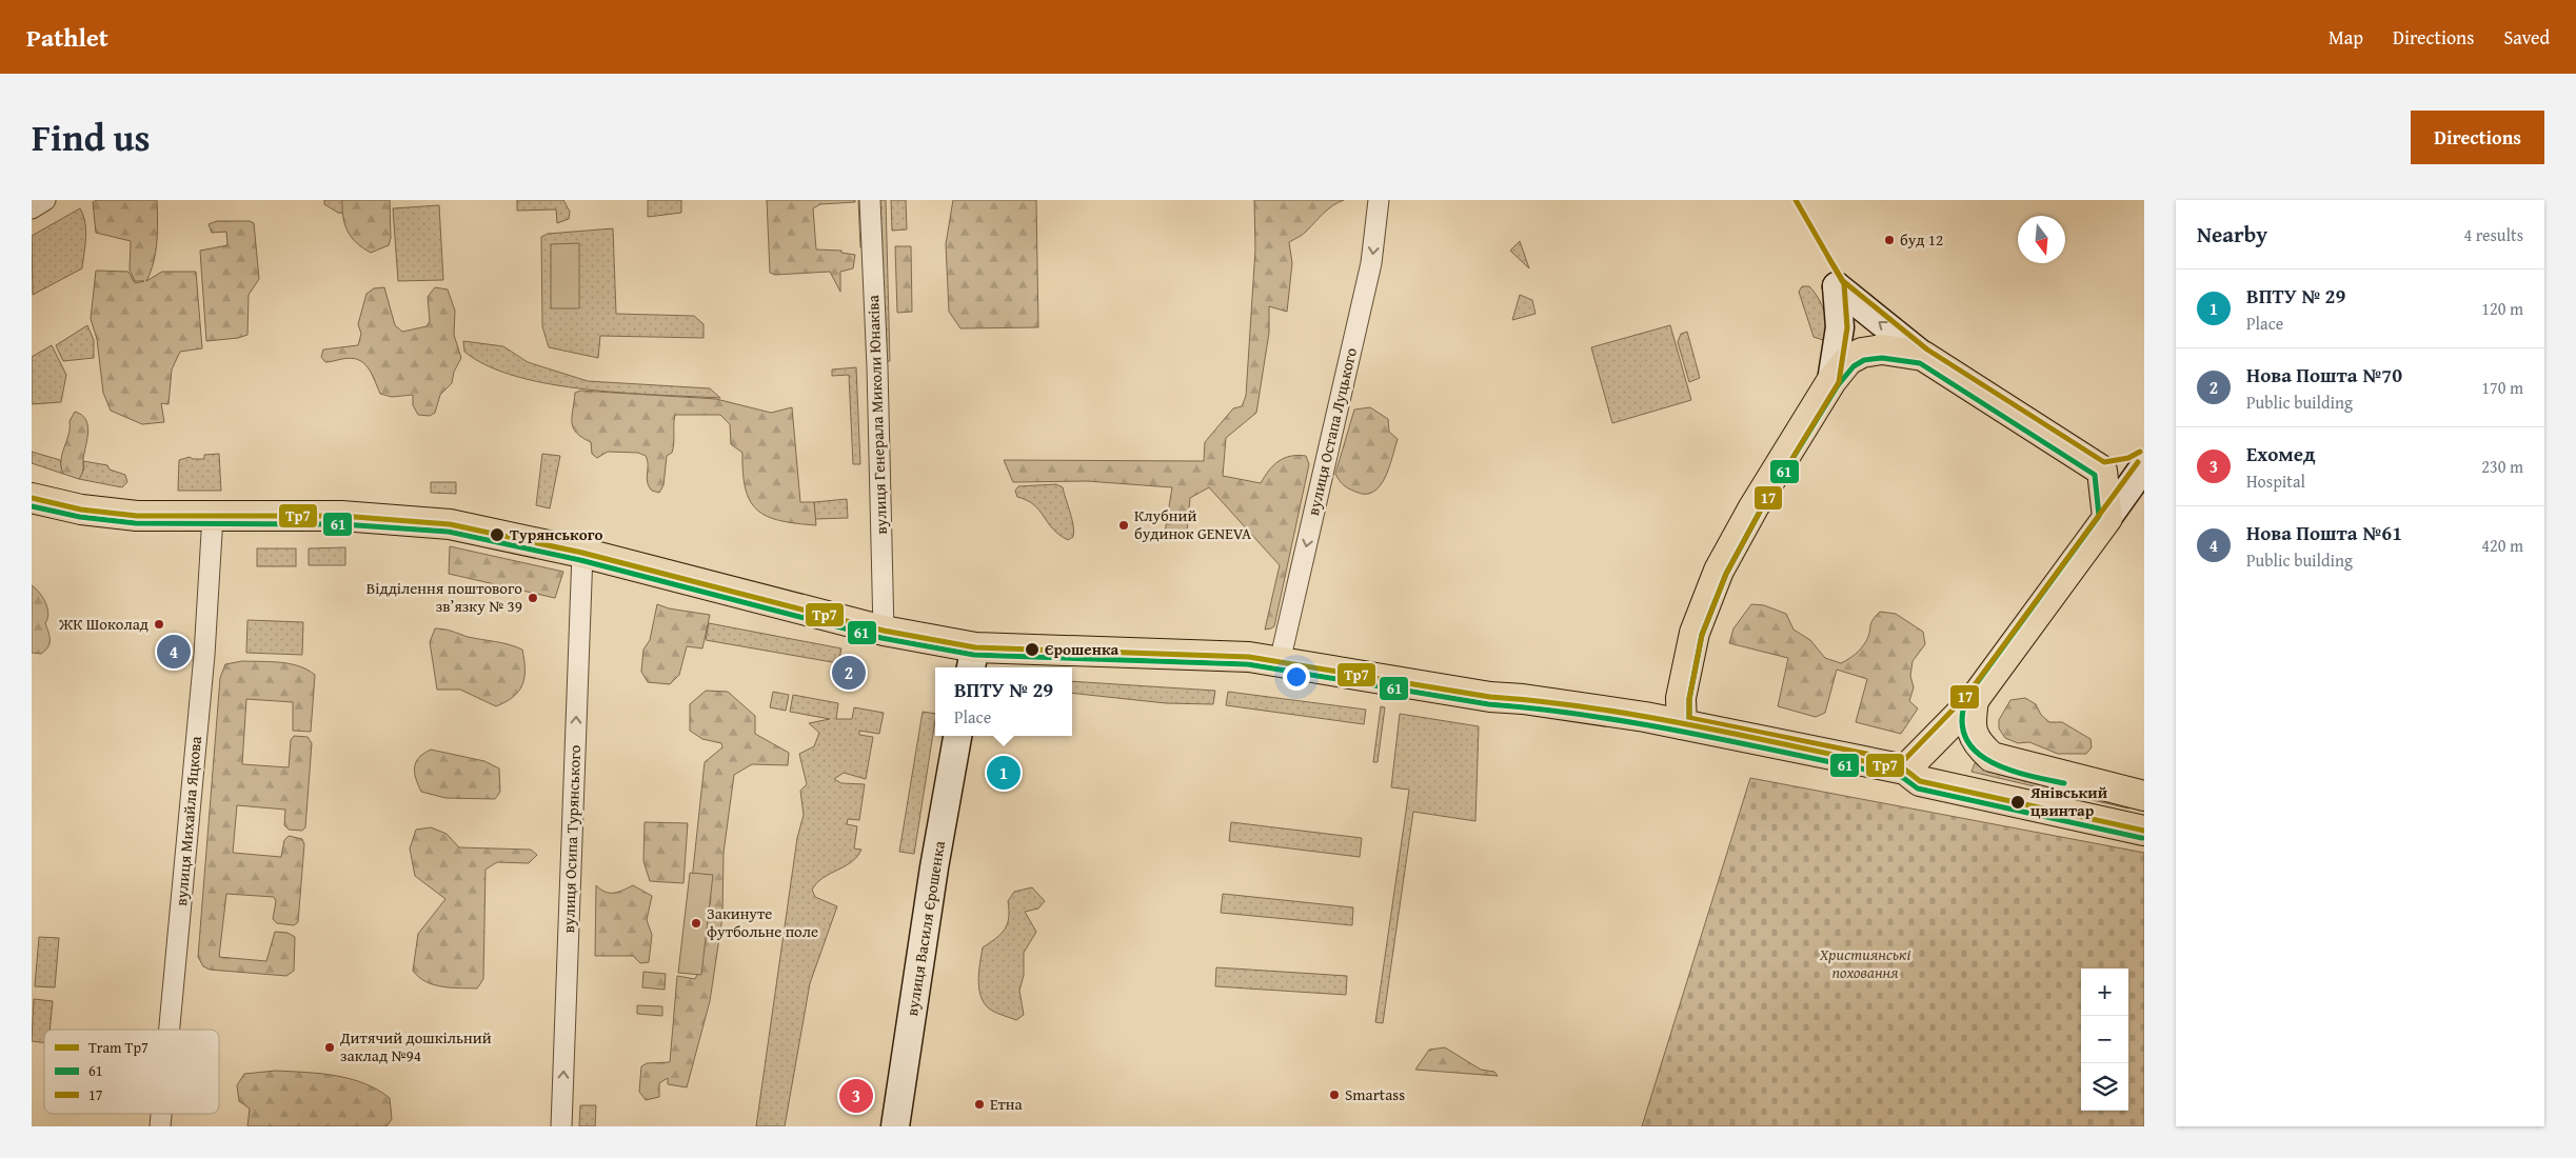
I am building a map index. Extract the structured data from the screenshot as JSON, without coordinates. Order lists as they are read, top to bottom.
{
  "streets": {
    "main road": ["вулиця Василя Єрошенка"],
    "street": [
      "вулиця Генерала Миколи Юнаківа",
      "вулиця Остапа Луцького",
      "вулиця Михайла Яцкова",
      "вулиця Осипа Турянського"
    ]
  },
  "one_way": ["вулиця Остапа Луцького", "вулиця Осипа Турянського"],
  "parks": ["Християнські поховання"],
  "places": [
    "буд 12",
    "Клубний будинок GENEVA",
    "Турянського",
    "Відділення поштового зв’язку № 39",
    "ЖК Шоколад",
    "Єрошенка",
    "Янівський цвинтар",
    "Закинуте футбольне поле",
    "Дитячий дошкільний заклад №94",
    "Smartass",
    "Етна"
  ],
  "lines": ["transit line 17", "transit line 61", "tram line Тр7"],
  "legend": ["Tram Тр7", "61", "17"],
  "north": "bottom",
  "page": {
    "header": "Pathlet",
    "nav": ["Map", "Directions", "Saved"],
    "title": "Find us",
    "buttons": "Directions",
    "heading": ["Nearby", "4 results"],
    "list": [
      {
        "mark": "1",
        "name": "ВПТУ № 29",
        "note": "Place",
        "value": "120 m"
      },
      {
        "mark": "2",
        "name": "Нова Пошта №70",
        "note": "Public building",
        "value": "170 m"
      },
      {
        "mark": "3",
        "name": "Ехомед",
        "note": "Hospital",
        "value": "230 m"
      },
      {
        "mark": "4",
        "name": "Нова Пошта №61",
        "note": "Public building",
        "value": "420 m"
      }
    ],
    "pins": [
      "4",
      "2",
      "1",
      "3"
    ],
    "popup": ["ВПТУ № 29", "Place"],
    "map_buttons": ["+", "−"]
  }
}
